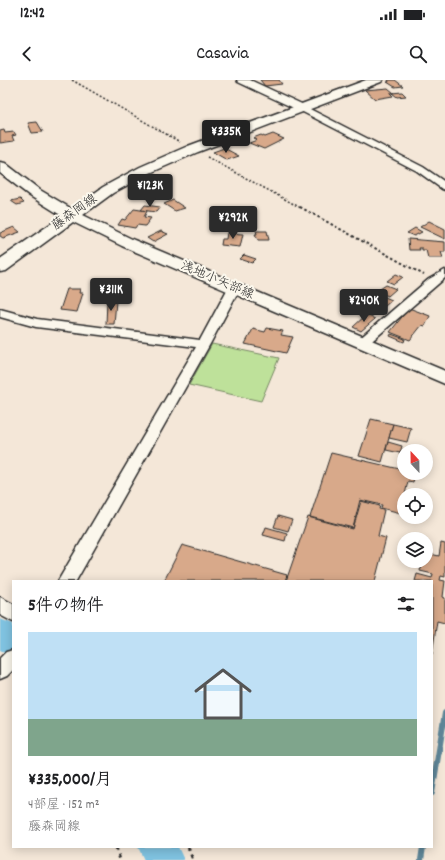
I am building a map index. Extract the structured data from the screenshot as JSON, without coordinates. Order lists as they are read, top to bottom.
{
  "streets": {
    "main road": ["藤森岡線", "浅地小矢部線"]
  },
  "crossings": [
    ["藤森岡線", "浅地小矢部線"]
  ],
  "north": "top",
  "page": {
    "status": "12:42",
    "header": "Casavia",
    "price": [
      "¥335K",
      "¥123K",
      "¥292K",
      "¥311K",
      "¥240K"
    ],
    "heading": "5件の物件",
    "list": [
      {
        "name": "¥335,000/月",
        "note": "4部屋 · 152 m² · 藤森岡線"
      }
    ]
  }
}
